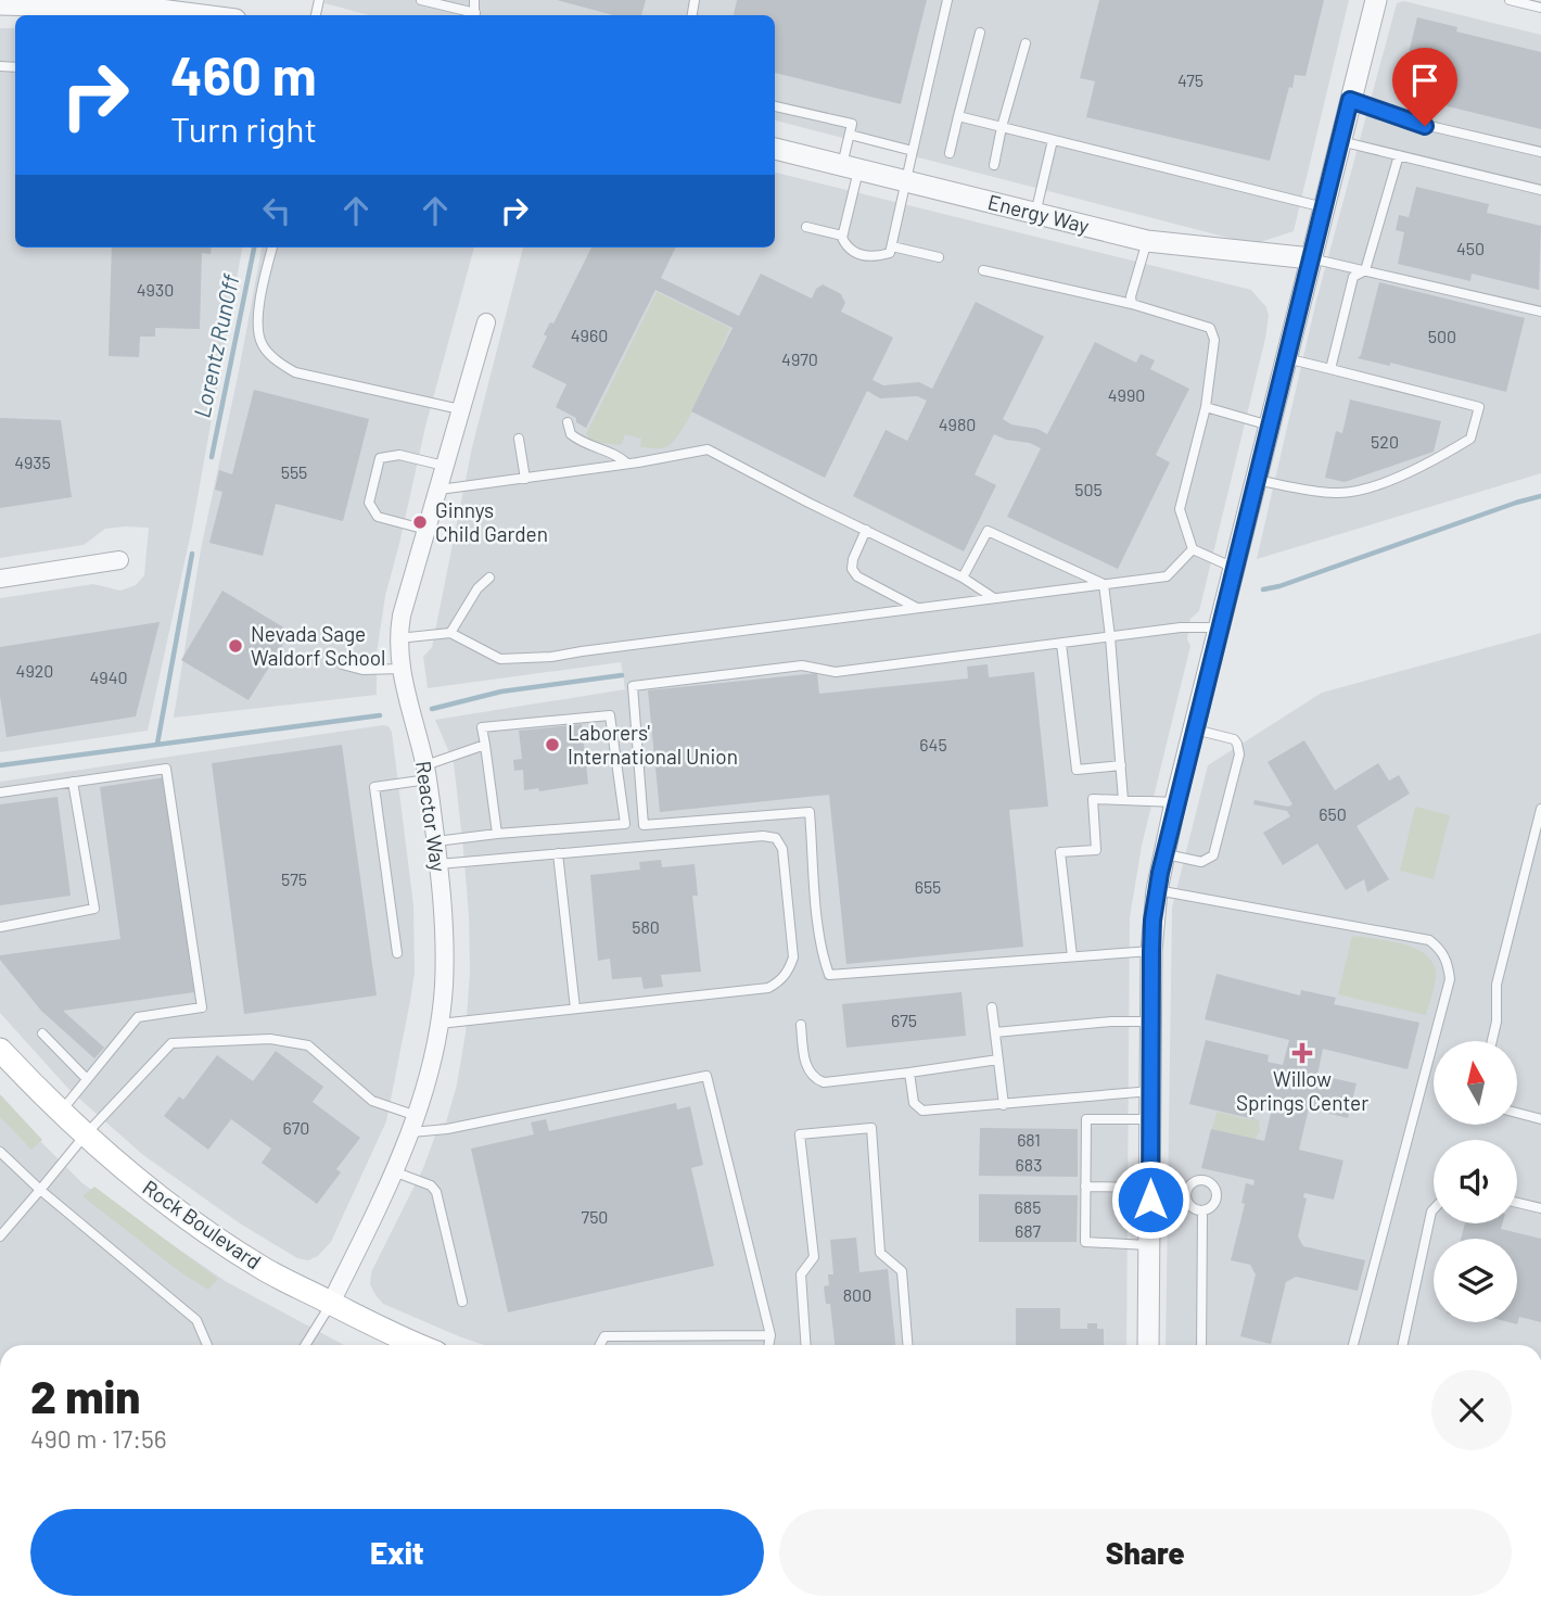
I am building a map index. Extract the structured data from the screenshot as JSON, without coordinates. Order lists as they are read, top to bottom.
{
  "streets": {
    "main road": ["Rock Boulevard"],
    "street": ["Energy Way", "Reactor Way"]
  },
  "crossings": [
    ["Reactor Way", "Rock Boulevard"]
  ],
  "water": ["Lorentz RunOff"],
  "places": {
    "other": ["Ginnys Child Garden", "Nevada Sage Waldorf School", "Laborers' International Union"],
    "health": ["Willow Springs Center"]
  },
  "house_numbers": [
    "475",
    "450",
    "4930",
    "4960",
    "500",
    "4970",
    "4990",
    "4980",
    "520",
    "4935",
    "555",
    "505",
    "4920",
    "4940",
    "645",
    "650",
    "575",
    "655",
    "580",
    "675",
    "670",
    "681",
    "683",
    "685",
    "750",
    "687",
    "800"
  ],
  "north": "top",
  "page": {
    "turn": ["460 m", "Turn right"],
    "heading": ["2 min", "490 m · 17:56"],
    "buttons": ["Exit", "Share"]
  }
}
